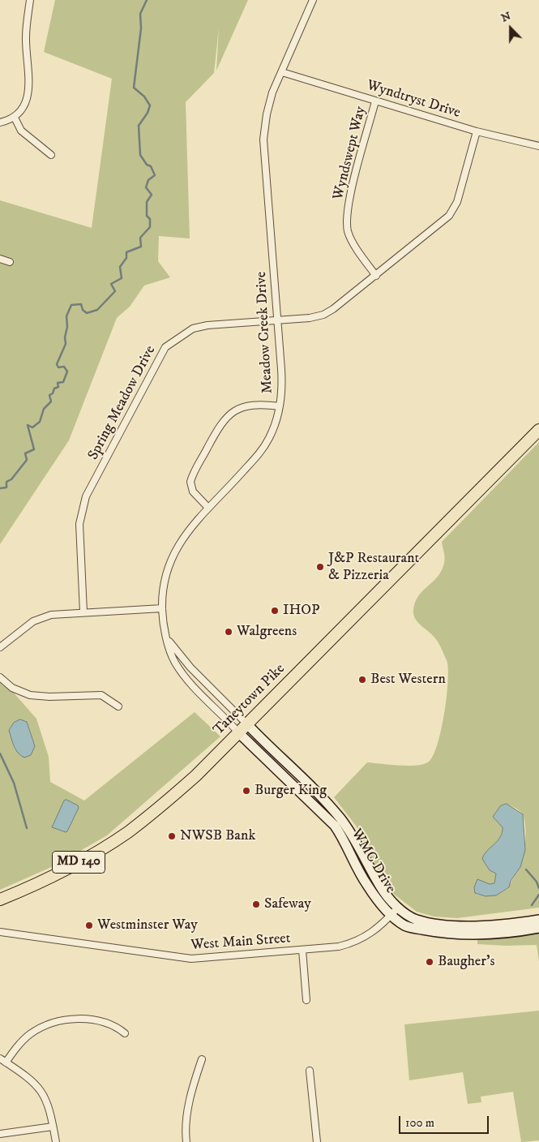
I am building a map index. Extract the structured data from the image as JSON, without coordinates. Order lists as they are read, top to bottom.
{
  "streets": {
    "highway": ["Taneytown Pike", "MD 140"],
    "main road": ["WMC Drive"],
    "street": [
      "Wyndtryst Drive",
      "Wyndswept Way",
      "Meadow Creek Drive",
      "Spring Meadow Drive",
      "West Main Street"
    ]
  },
  "crossings": [
    ["Wyndtryst Drive", "Wyndswept Way"],
    ["Wyndtryst Drive", "Meadow Creek Drive"],
    ["Wyndtryst Drive", "Spring Meadow Drive"],
    ["Wyndswept Way", "Spring Meadow Drive"],
    ["Meadow Creek Drive", "Spring Meadow Drive"],
    ["Meadow Creek Drive", "Taneytown Pike"],
    ["Meadow Creek Drive", "WMC Drive"],
    ["Taneytown Pike", "WMC Drive"],
    ["WMC Drive", "West Main Street"]
  ],
  "places": [
    "J&P Restaurant & Pizzeria",
    "IHOP",
    "Walgreens",
    "Best Western",
    "Burger King",
    "NWSB Bank",
    "Safeway",
    "Westminster Way",
    "Baugher's"
  ],
  "scale_bar": "100 m",
  "north": "top"
}
